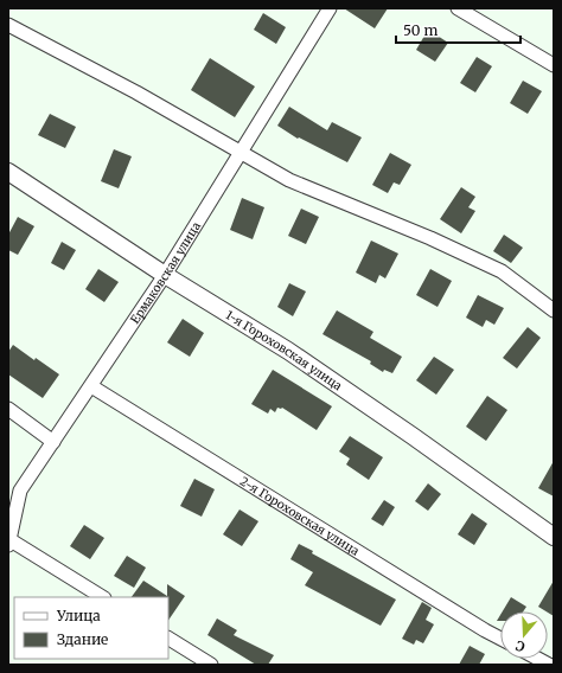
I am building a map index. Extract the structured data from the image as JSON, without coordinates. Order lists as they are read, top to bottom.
{
  "streets": {
    "street": ["Ермаковская улица", "1-я Гороховская улица", "2-я Гороховская улица"]
  },
  "crossings": [
    ["Ермаковская улица", "1-я Гороховская улица"],
    ["Ермаковская улица", "2-я Гороховская улица"]
  ],
  "legend": ["Улица", "Здание"],
  "scale_bar": "50 m",
  "north": "bottom"
}
